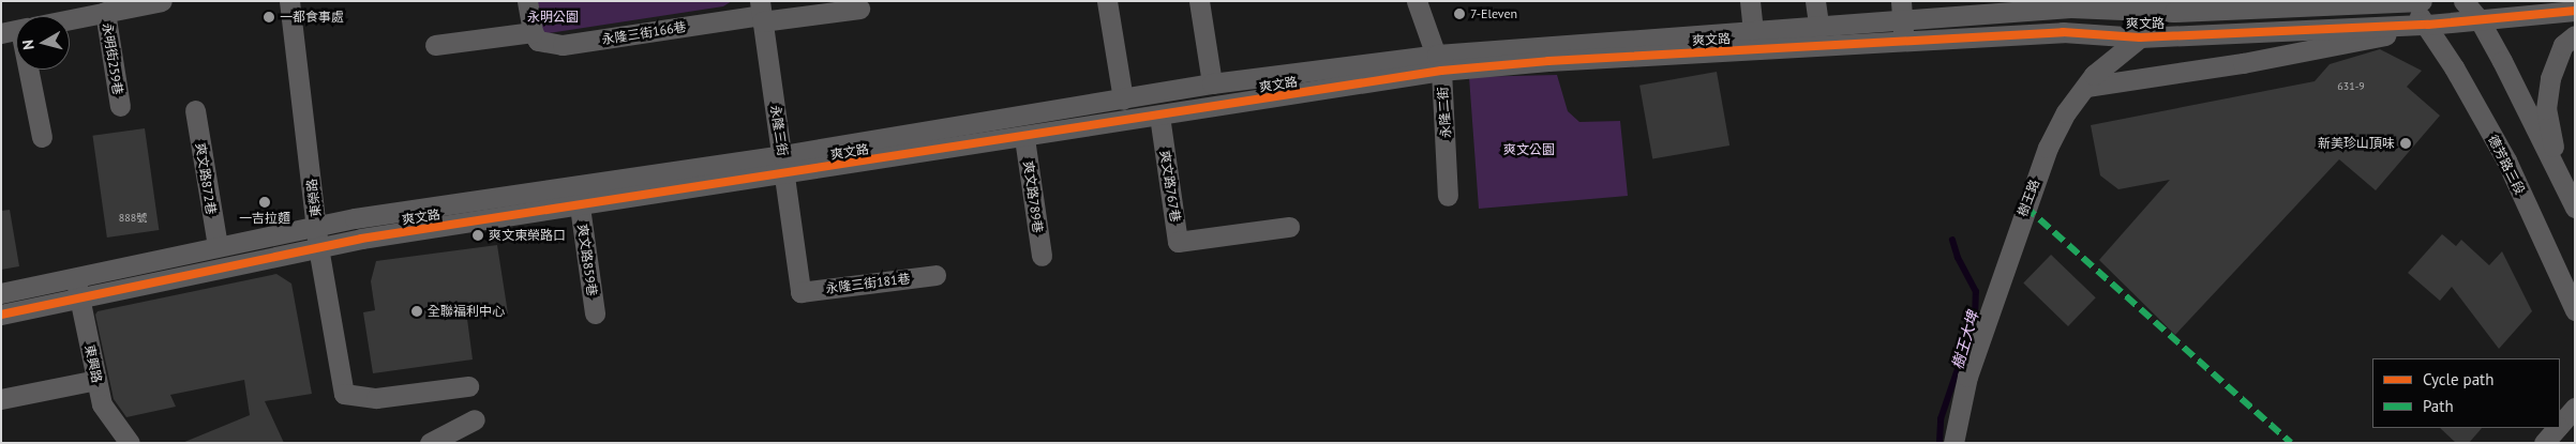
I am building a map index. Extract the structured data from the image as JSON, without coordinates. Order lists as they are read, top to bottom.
{
  "streets": {
    "street": [
      "爽文路",
      "永隆三街166巷",
      "永明街259巷",
      "永隆二街",
      "永隆三街",
      "德芳路三段",
      "爽文路872巷",
      "爽文路767巷",
      "爽文路789巷",
      "東榮路",
      "樹王路",
      "爽文路859巷",
      "永隆三街181巷",
      "東興路"
    ]
  },
  "crossings": [
    ["爽文路", "永隆二街"],
    ["爽文路", "永隆三街"],
    ["爽文路", "德芳路三段"],
    ["爽文路", "爽文路872巷"],
    ["爽文路", "爽文路767巷"],
    ["爽文路", "爽文路789巷"],
    ["爽文路", "東榮路"],
    ["爽文路", "樹王路"],
    ["爽文路", "爽文路859巷"],
    ["爽文路", "東興路"],
    ["永隆三街166巷", "永隆三街"],
    ["永隆三街", "永隆三街181巷"]
  ],
  "water": ["樹王大埤"],
  "parks": ["永明公園", "爽文公園"],
  "places": [
    "7-Eleven",
    "一都食事處",
    "新美珍山頂味",
    "一吉拉麵",
    "爽文東榮路口",
    "全聯福利中心"
  ],
  "house_numbers": ["631-9", "888號"],
  "legend": ["Cycle path", "Path"],
  "north": "left"
}
